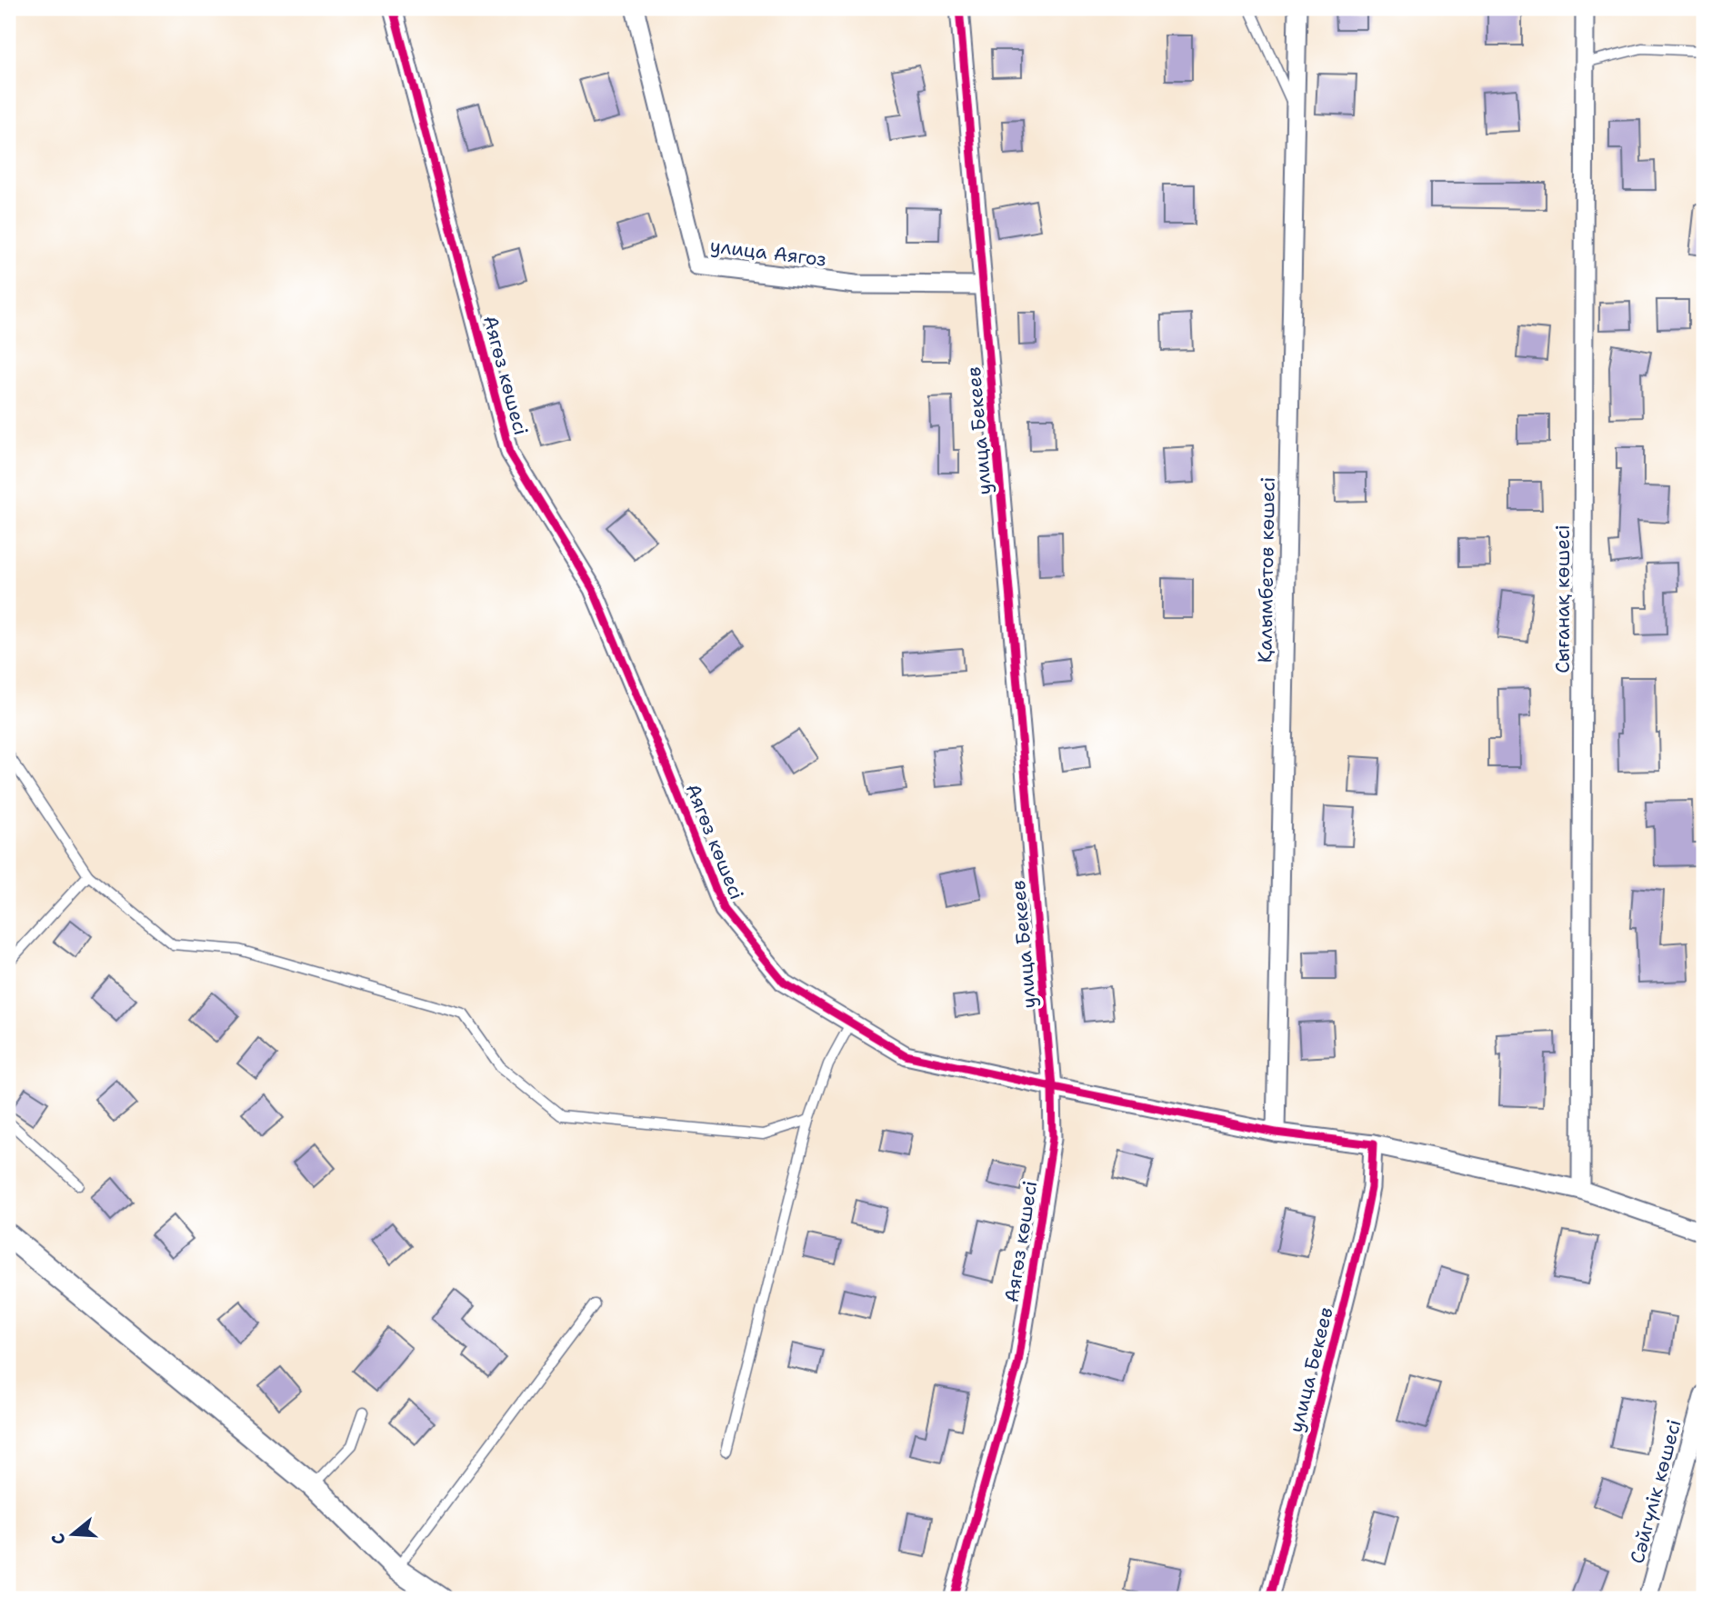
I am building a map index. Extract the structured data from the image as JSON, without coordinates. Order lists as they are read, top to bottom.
{
  "streets": {
    "street": [
      "улица Аягоз",
      "Аягөз көшесі",
      "улица Бекеев",
      "Қалымбетов көшесі",
      "Сығанақ көшесі",
      "Сәйгүлік көшесі"
    ]
  },
  "crossings": [
    ["улица Аягоз", "улица Бекеев"],
    ["Аягөз көшесі", "улица Бекеев"]
  ],
  "north": "left"
}
